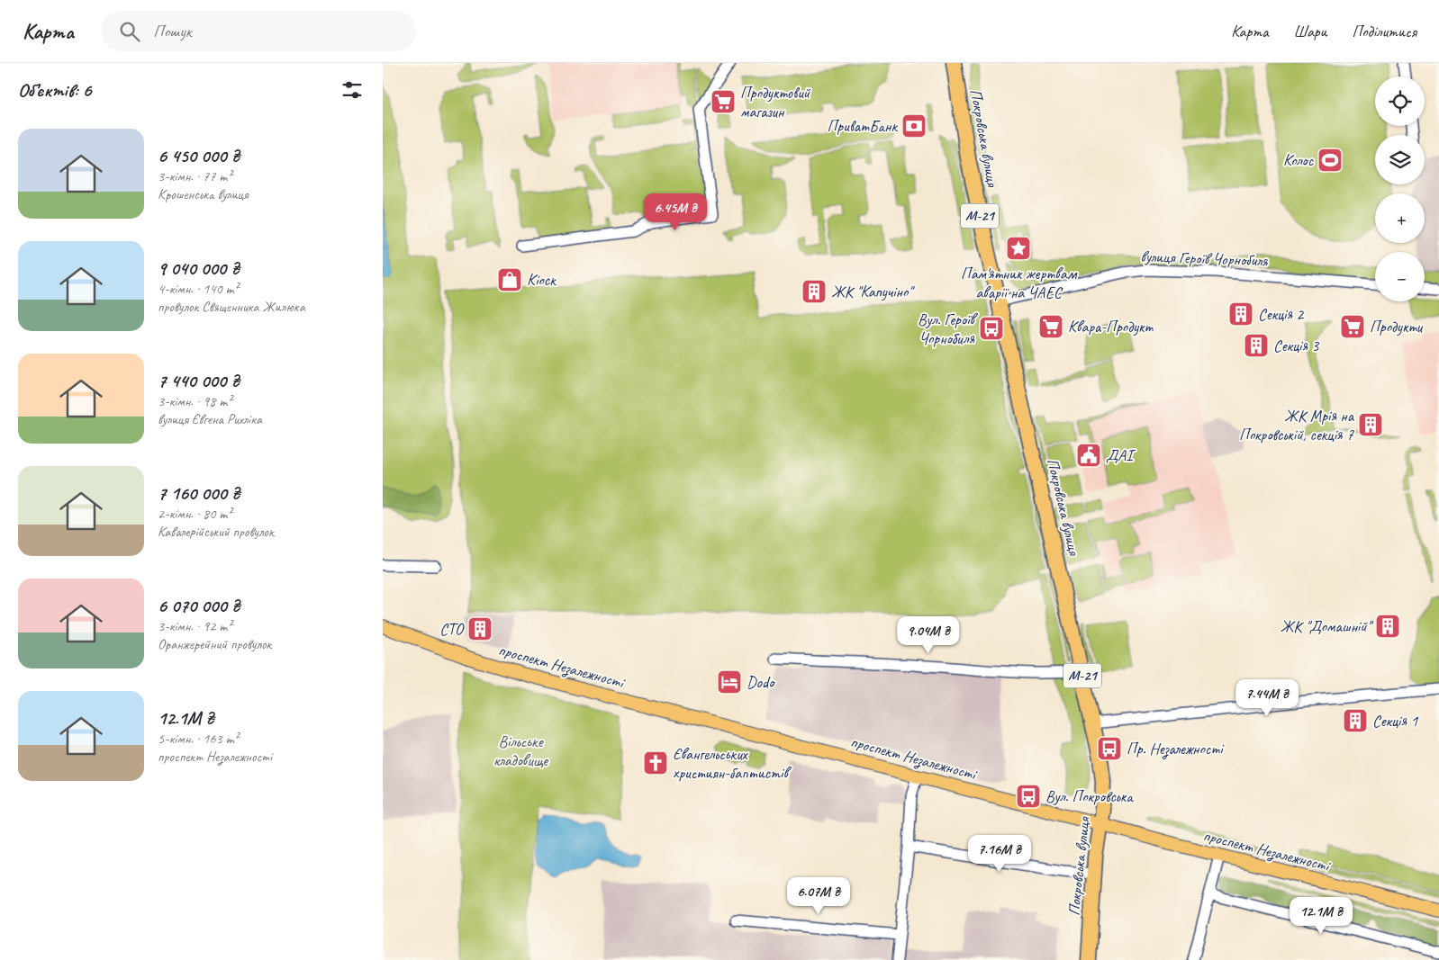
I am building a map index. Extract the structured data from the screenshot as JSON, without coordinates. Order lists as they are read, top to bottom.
{
  "streets": {
    "highway": ["Покровська вулиця", "М-21"],
    "main road": ["проспект Незалежності"],
    "street": ["вулиця Героїв Чорнобиля"]
  },
  "crossings": [
    ["Покровська вулиця", "вулиця Героїв Чорнобиля"],
    ["Покровська вулиця", "проспект Незалежності"]
  ],
  "parks": ["Вільське кладовище"],
  "places": {
    "supermarket": ["Продуктовий магазин", "Квара-Продукт", "Продукти"],
    "bank": ["ПриватБанк"],
    "sports": ["Колос"],
    "place": ["Пам'ятник жертвам аварії на ЧАЕС"],
    "shop": ["Кіоск"],
    "building": [
      "ЖК \"Капучіно\"",
      "Секція 2",
      "Секція 3",
      "ЖК Мрія на Покровській, секція 7",
      "ЖК \"Домашній\"",
      "СТО",
      "Секція 1"
    ],
    "bus stop": ["Вул. Героїв Чорнобиля", "Пр. Незалежності", "Вул. Покровська"],
    "public building": ["ДАІ"],
    "hotel": ["Dodo"],
    "church": ["Євангельських християн-баптистів"]
  },
  "page": {
    "header": "Карта",
    "search": "Пошук",
    "nav": ["Карта", "Шари", "Поділитися"],
    "heading": "Об’єктів: 6",
    "map_buttons": ["+", "−"],
    "list": [
      {
        "name": "6 450 000 ₴",
        "note": "3-кімн. · 77 m² · Крошенська вулиця"
      },
      {
        "name": "9 040 000 ₴",
        "note": "4-кімн. · 140 m² · провулок Священника Жилюка"
      },
      {
        "name": "7 440 000 ₴",
        "note": "3-кімн. · 98 m² · вулиця Євгена Рихліка"
      },
      {
        "name": "7 160 000 ₴",
        "note": "2-кімн. · 80 m² · Кавалерійський провулок"
      },
      {
        "name": "6 070 000 ₴",
        "note": "3-кімн. · 92 m² · Оранжерейний провулок"
      },
      {
        "name": "12.1M ₴",
        "note": "5-кімн. · 163 m² · проспект Незалежності"
      }
    ],
    "price": [
      "6.45M ₴",
      "9.04M ₴",
      "7.44M ₴",
      "7.16M ₴",
      "6.07M ₴",
      "12.1M ₴"
    ]
  }
}
